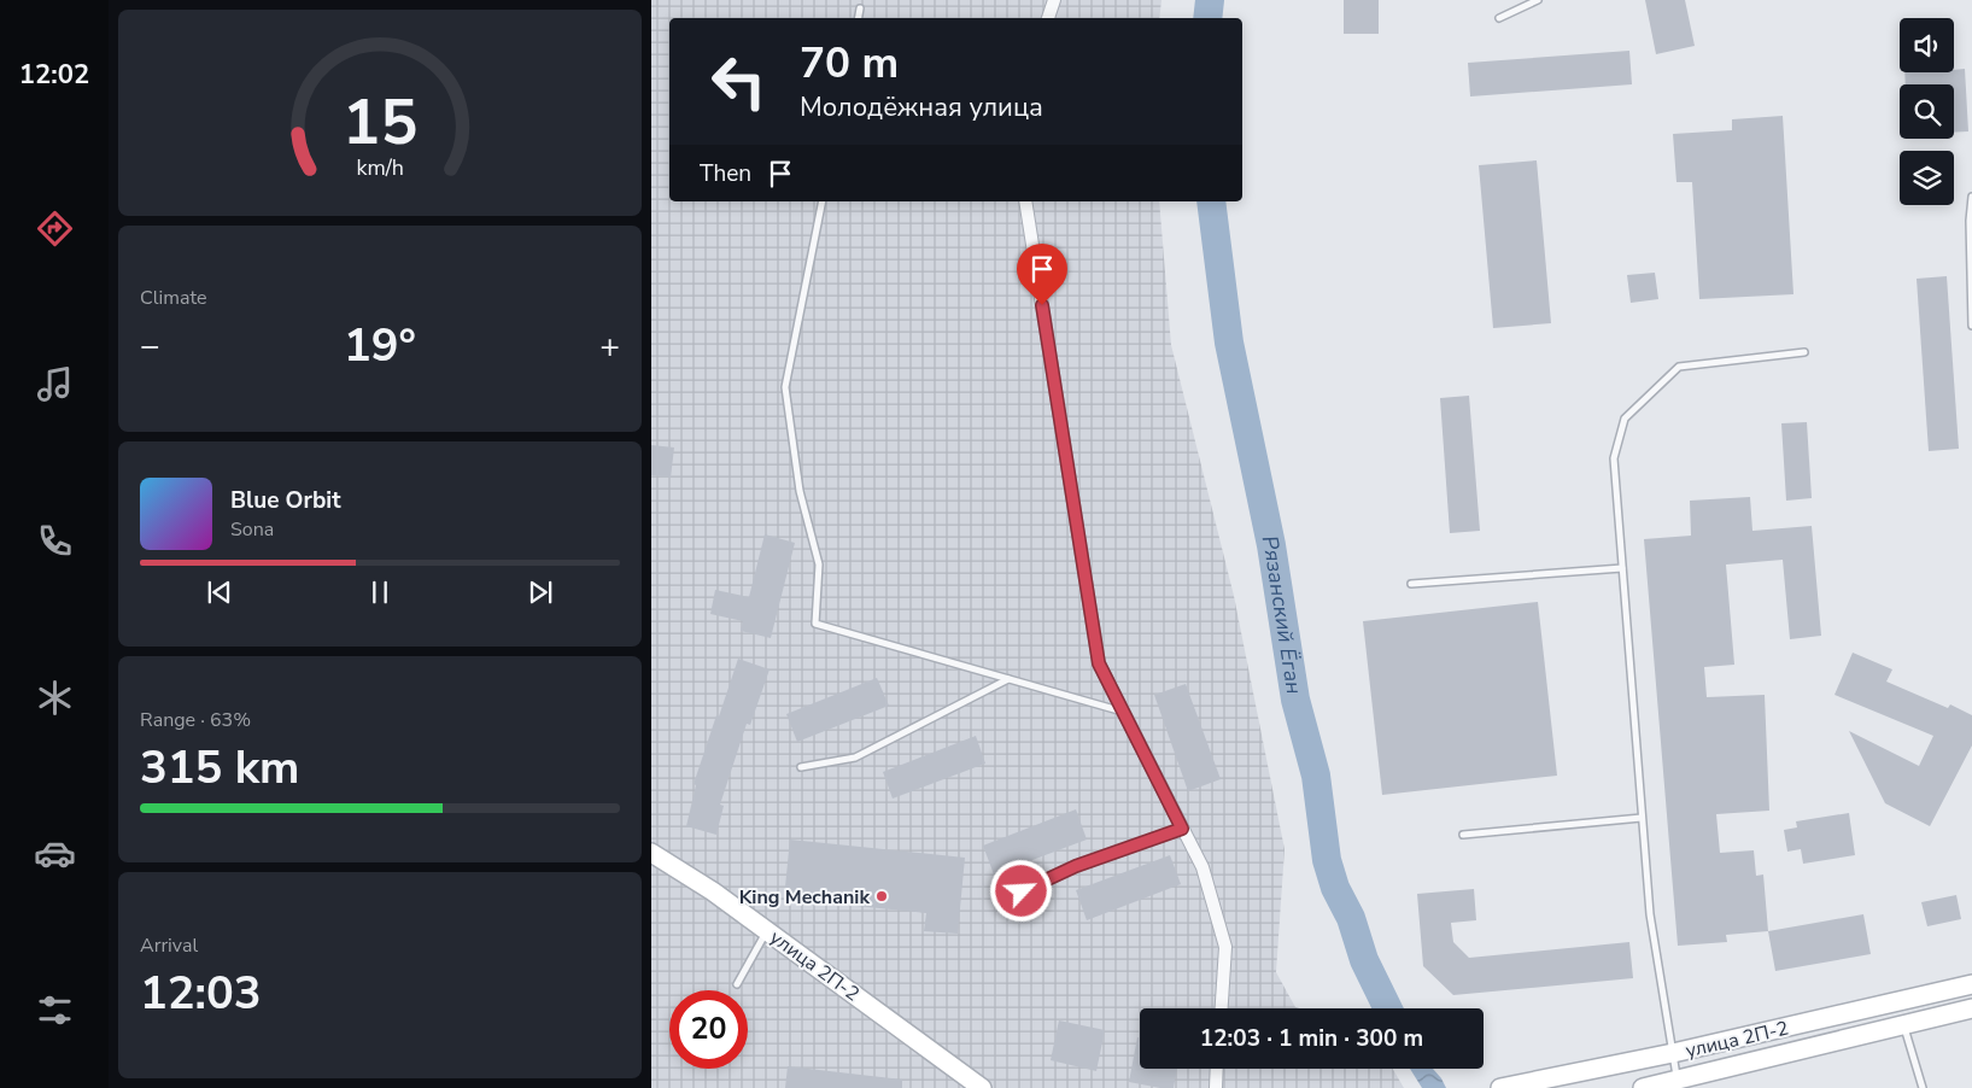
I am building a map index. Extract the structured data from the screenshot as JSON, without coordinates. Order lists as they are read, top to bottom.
{
  "streets": {
    "main road": ["улица 2П-2"]
  },
  "water": ["Рязанский Ёган"],
  "places": ["King Mechanik"],
  "page": {
    "tabs": "12:02",
    "turn": ["70 m", "Молодёжная улица"],
    "then": "Then",
    "tile": [
      "Climate",
      ["Range · 63%", "315 km"],
      ["Arrival", "12:03"]
    ],
    "heat": ["−", "19°", "+"],
    "song": ["Blue Orbit", "Sona"],
    "limit": "20",
    "trip": "12:03 · 1 min · 300 m",
    "gauge": ["15", "km/h"]
  }
}
